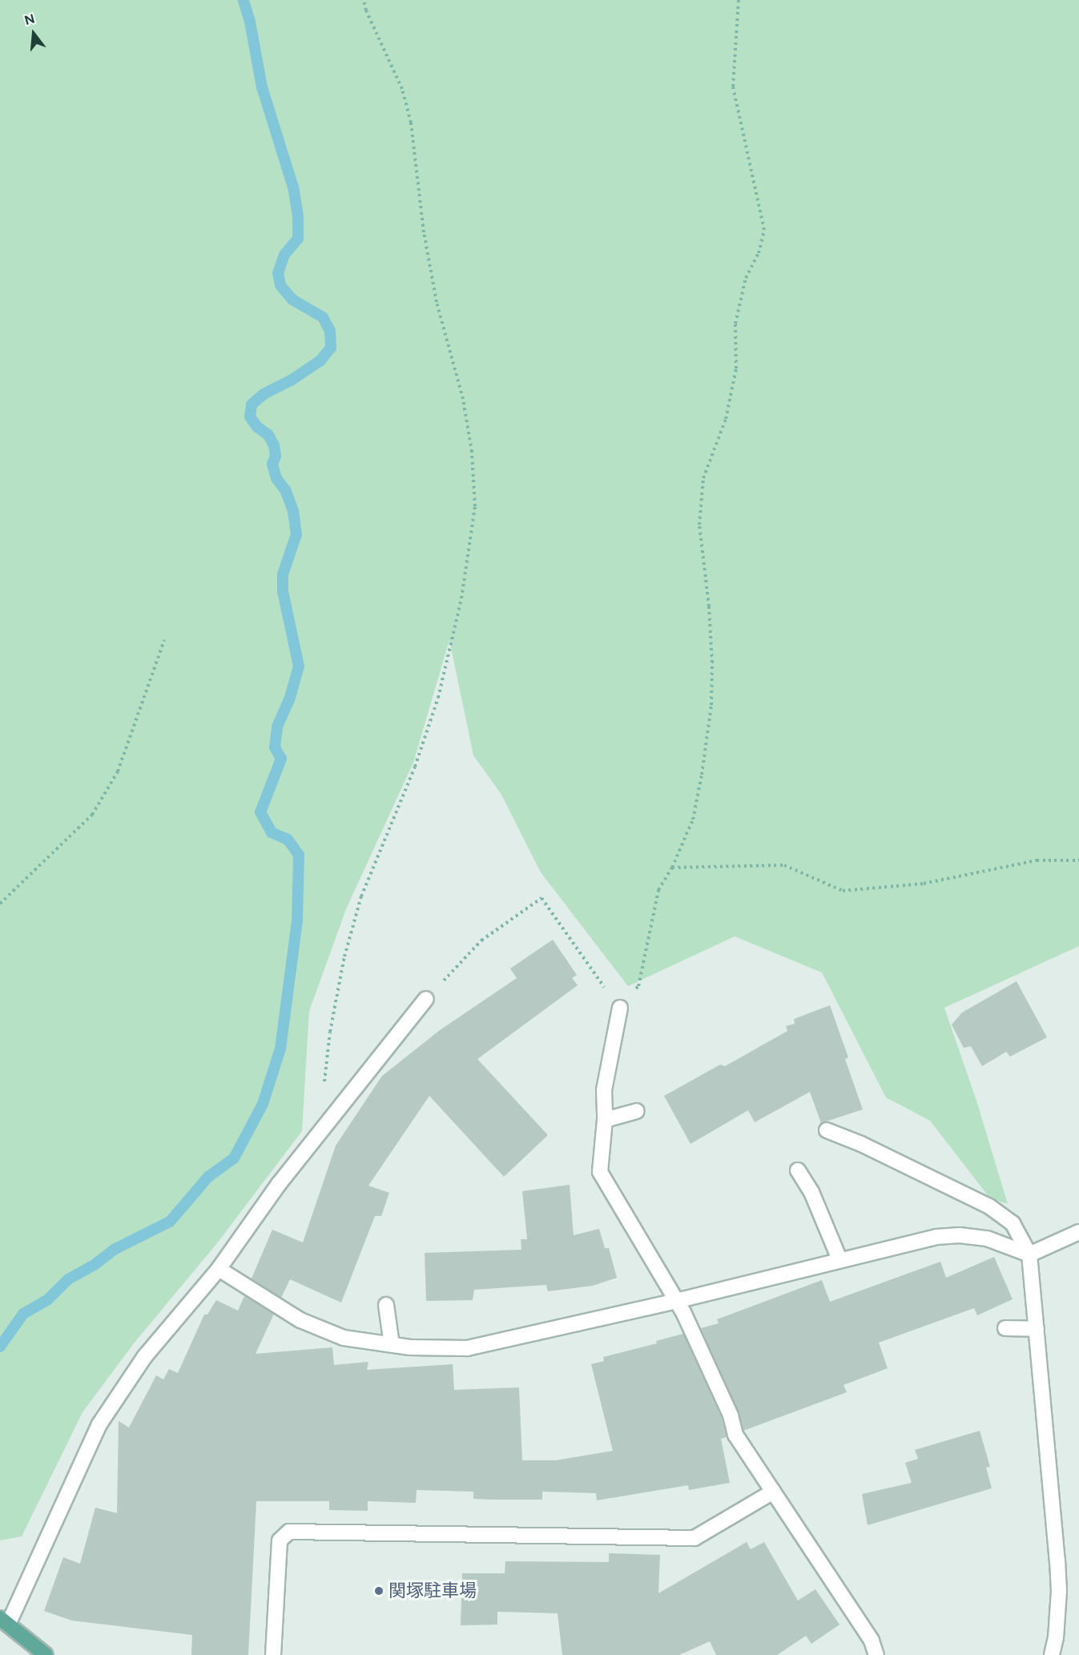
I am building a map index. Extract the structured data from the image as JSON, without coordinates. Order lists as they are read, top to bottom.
{
  "places": ["関塚駐車場"],
  "north": "top"
}
